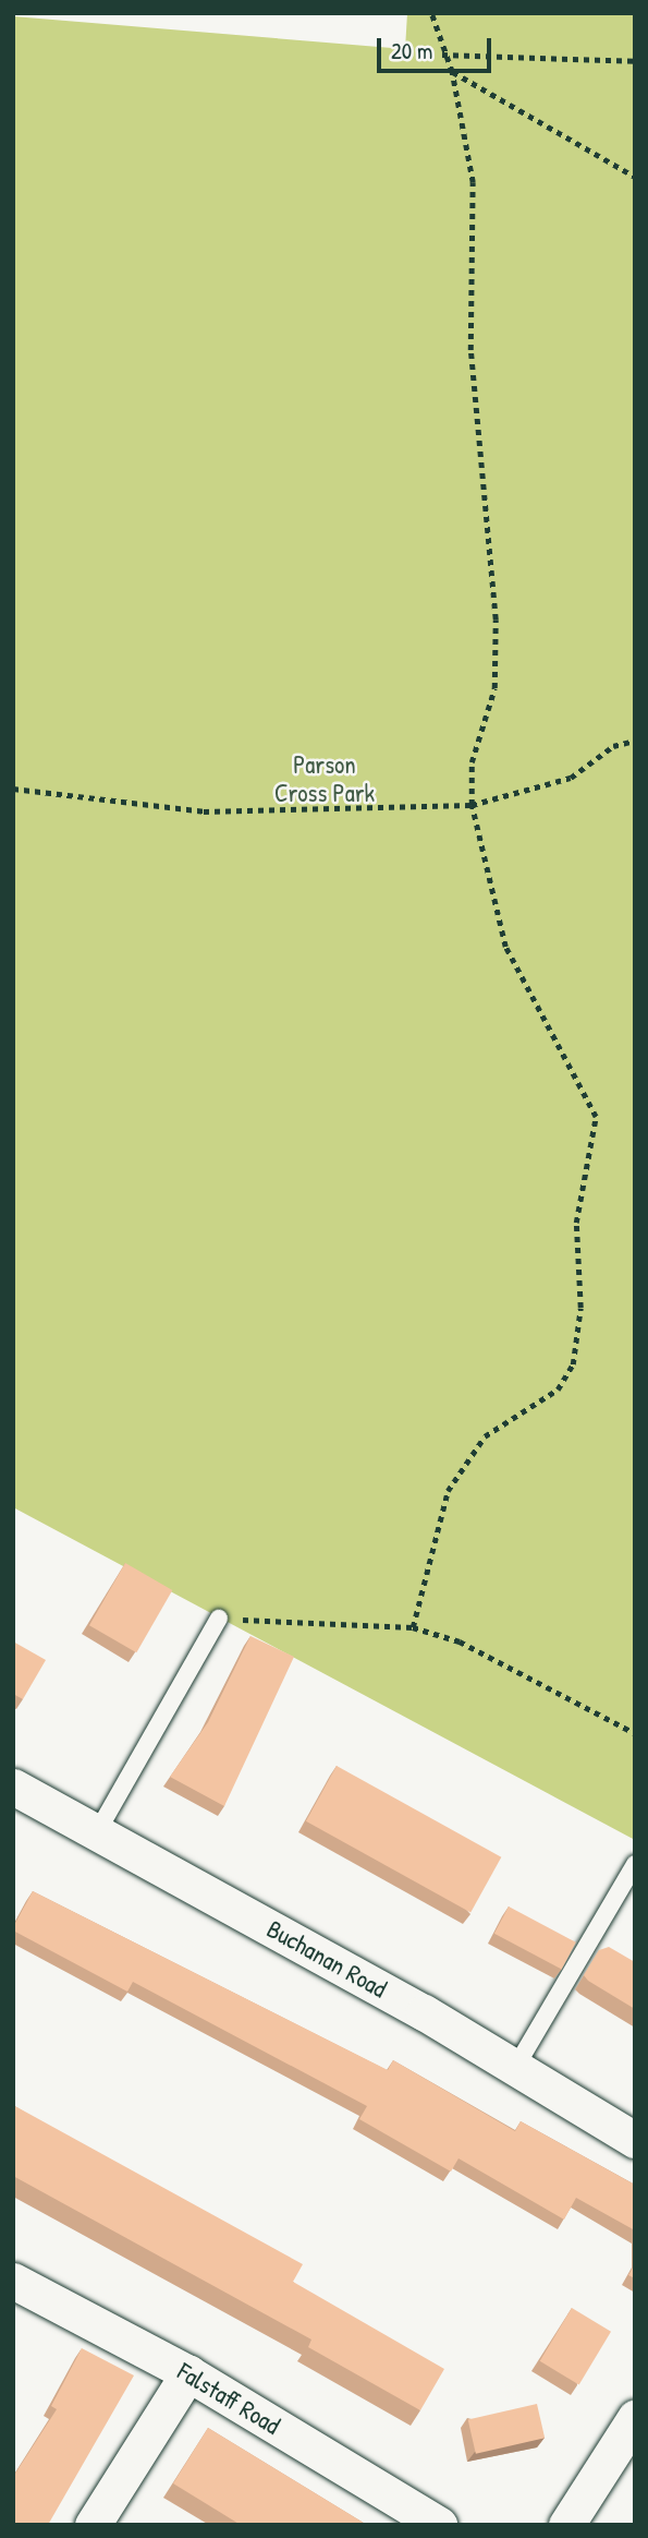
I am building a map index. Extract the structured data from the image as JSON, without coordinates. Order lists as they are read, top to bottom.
{
  "streets": {
    "street": ["Buchanan Road", "Falstaff Road"]
  },
  "parks": ["Parson Cross Park"],
  "scale_bar": "20 m"
}
